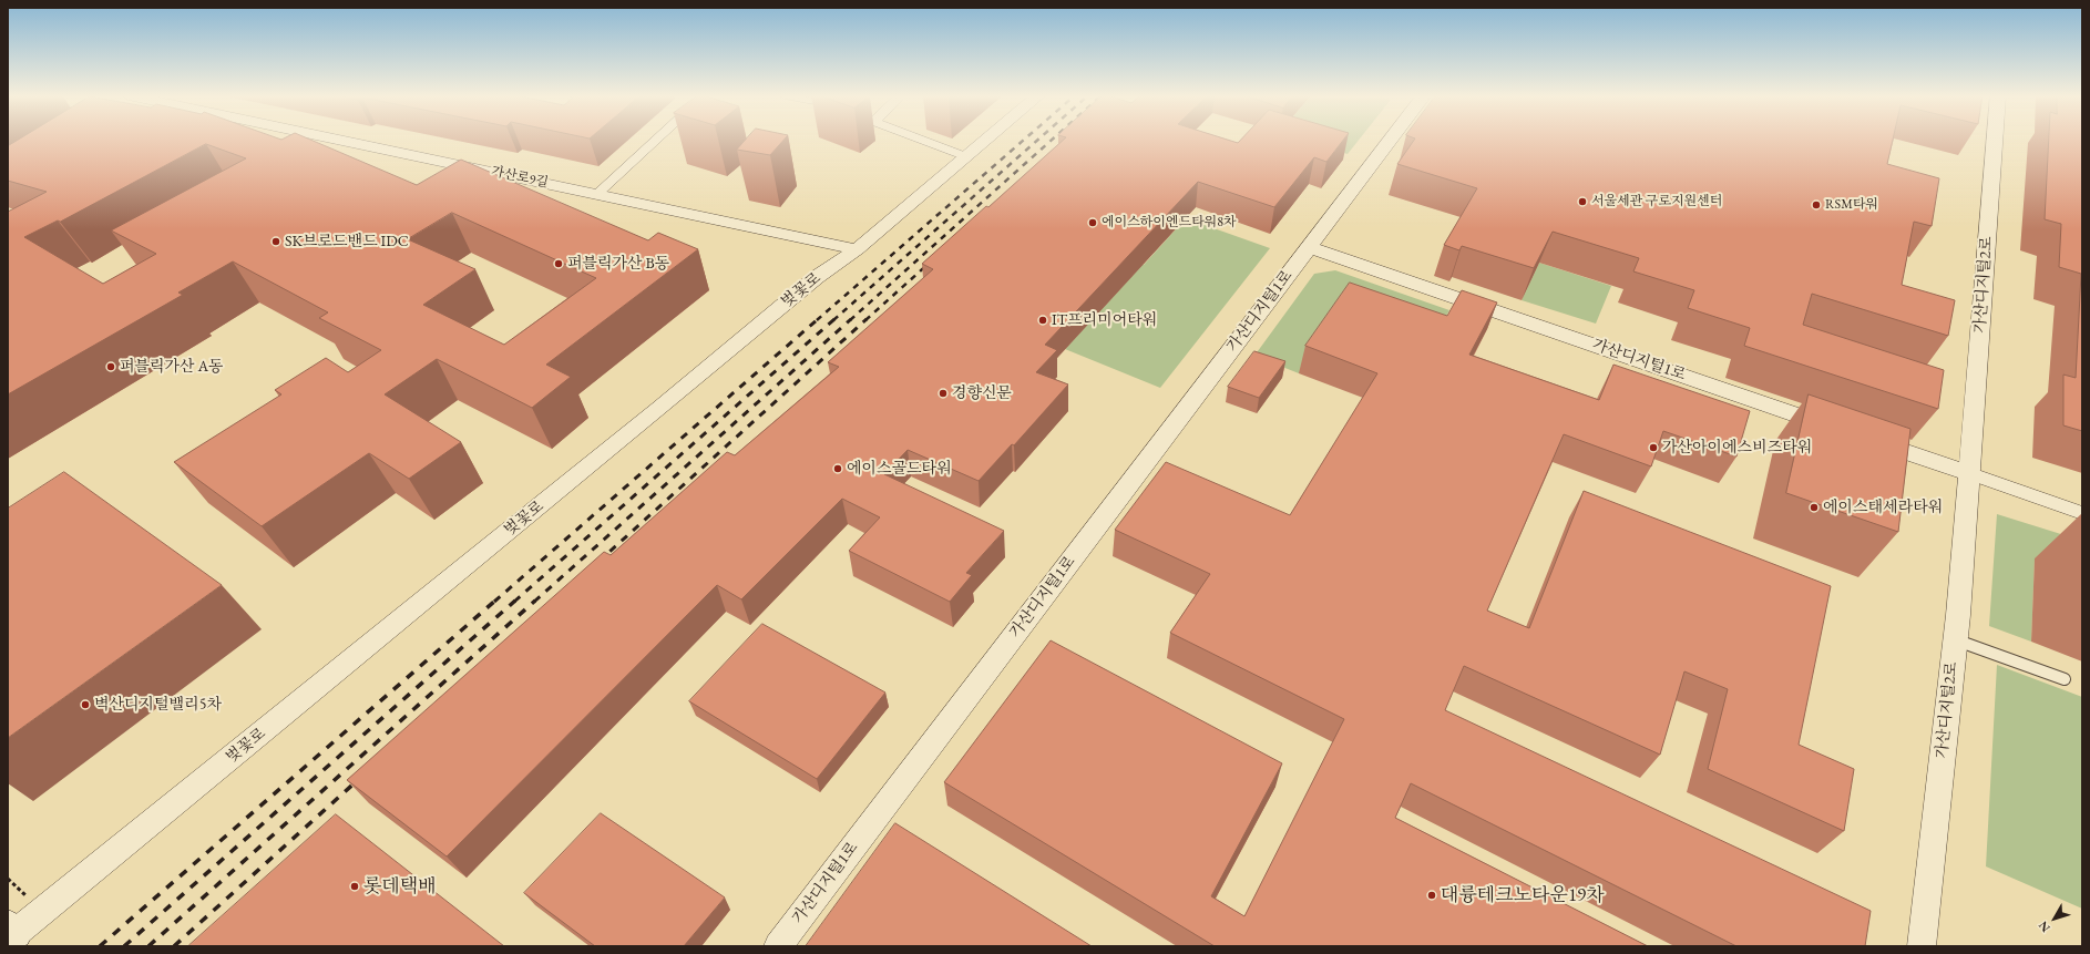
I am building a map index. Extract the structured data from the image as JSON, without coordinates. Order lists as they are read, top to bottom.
{
  "streets": {
    "street": [
      "가산로9길",
      "가산디지털2로",
      "벚꽃로",
      "가산디지털1로"
    ]
  },
  "crossings": [
    ["가산로9길", "벚꽃로"]
  ],
  "places": [
    "서울세관 구로지원센터",
    "RSM타워",
    "에이스하이엔드타워8차",
    "SK브로드밴드 IDC",
    "퍼블릭가산 B동",
    "IT프리미어타워",
    "퍼블릭가산 A동",
    "경향신문",
    "가산아이에스비즈타워",
    "에이스골드타워",
    "에이스태세라타워",
    "벽산디지털밸리5차",
    "롯데택배",
    "대륭테크노타운19차"
  ],
  "north": "bottom left"
}
